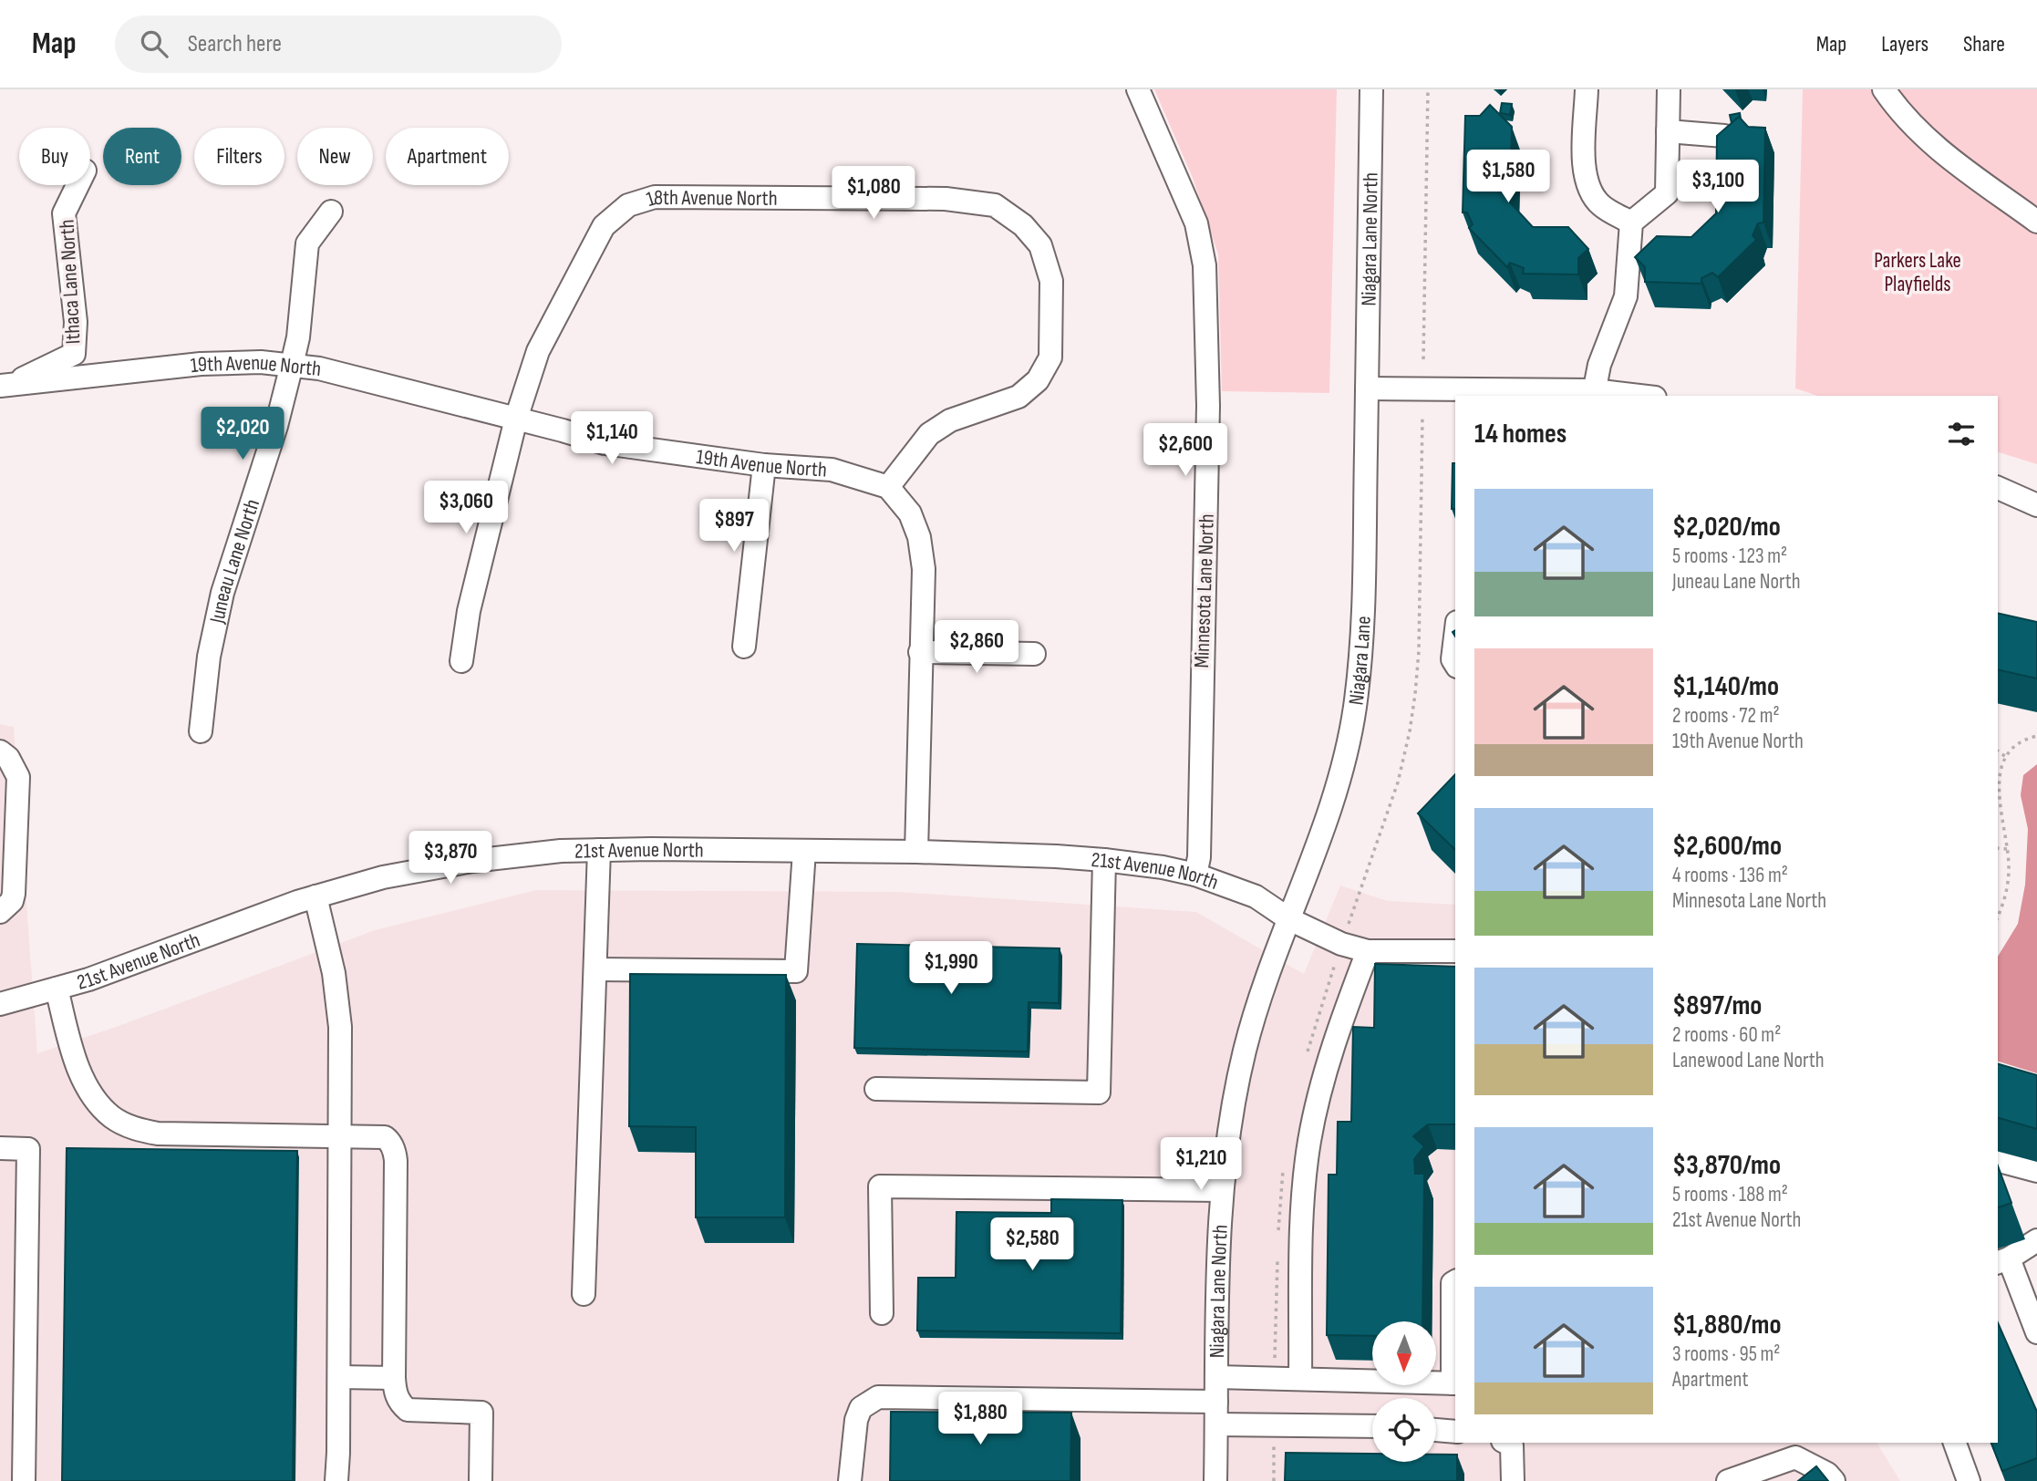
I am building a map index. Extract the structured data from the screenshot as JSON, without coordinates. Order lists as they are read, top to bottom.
{
  "streets": {
    "street": [
      "18th Avenue North",
      "Niagara Lane North",
      "Ithaca Lane North",
      "19th Avenue North",
      "Juneau Lane North",
      "Minnesota Lane North",
      "Niagara Lane",
      "21st Avenue North"
    ]
  },
  "crossings": [
    ["18th Avenue North", "19th Avenue North"],
    ["Niagara Lane North", "Niagara Lane"],
    ["Niagara Lane North", "21st Avenue North"],
    ["Ithaca Lane North", "19th Avenue North"],
    ["19th Avenue North", "Juneau Lane North"],
    ["Minnesota Lane North", "21st Avenue North"],
    ["Niagara Lane", "21st Avenue North"]
  ],
  "parks": ["Parkers Lake Playfields"],
  "north": "bottom",
  "page": {
    "header": "Map",
    "search": "Search here",
    "nav": ["Map", "Layers", "Share"],
    "chip": [
      "Buy",
      "Rent",
      "Filters",
      "New",
      "Apartment"
    ],
    "price": [
      "$1,580",
      "$3,100",
      "$1,080",
      "$2,020",
      "$1,140",
      "$2,600",
      "$3,060",
      "$897",
      "$2,860",
      "$3,870",
      "$1,990",
      "$1,210",
      "$2,580",
      "$1,880"
    ],
    "heading": "14 homes",
    "list": [
      {
        "name": "$2,020/mo",
        "note": "5 rooms · 123 m² · Juneau Lane North"
      },
      {
        "name": "$1,140/mo",
        "note": "2 rooms · 72 m² · 19th Avenue North"
      },
      {
        "name": "$2,600/mo",
        "note": "4 rooms · 136 m² · Minnesota Lane North"
      },
      {
        "name": "$897/mo",
        "note": "2 rooms · 60 m² · Lanewood Lane North"
      },
      {
        "name": "$3,870/mo",
        "note": "5 rooms · 188 m² · 21st Avenue North"
      },
      {
        "name": "$1,880/mo",
        "note": "3 rooms · 95 m² · Apartment"
      }
    ]
  }
}
